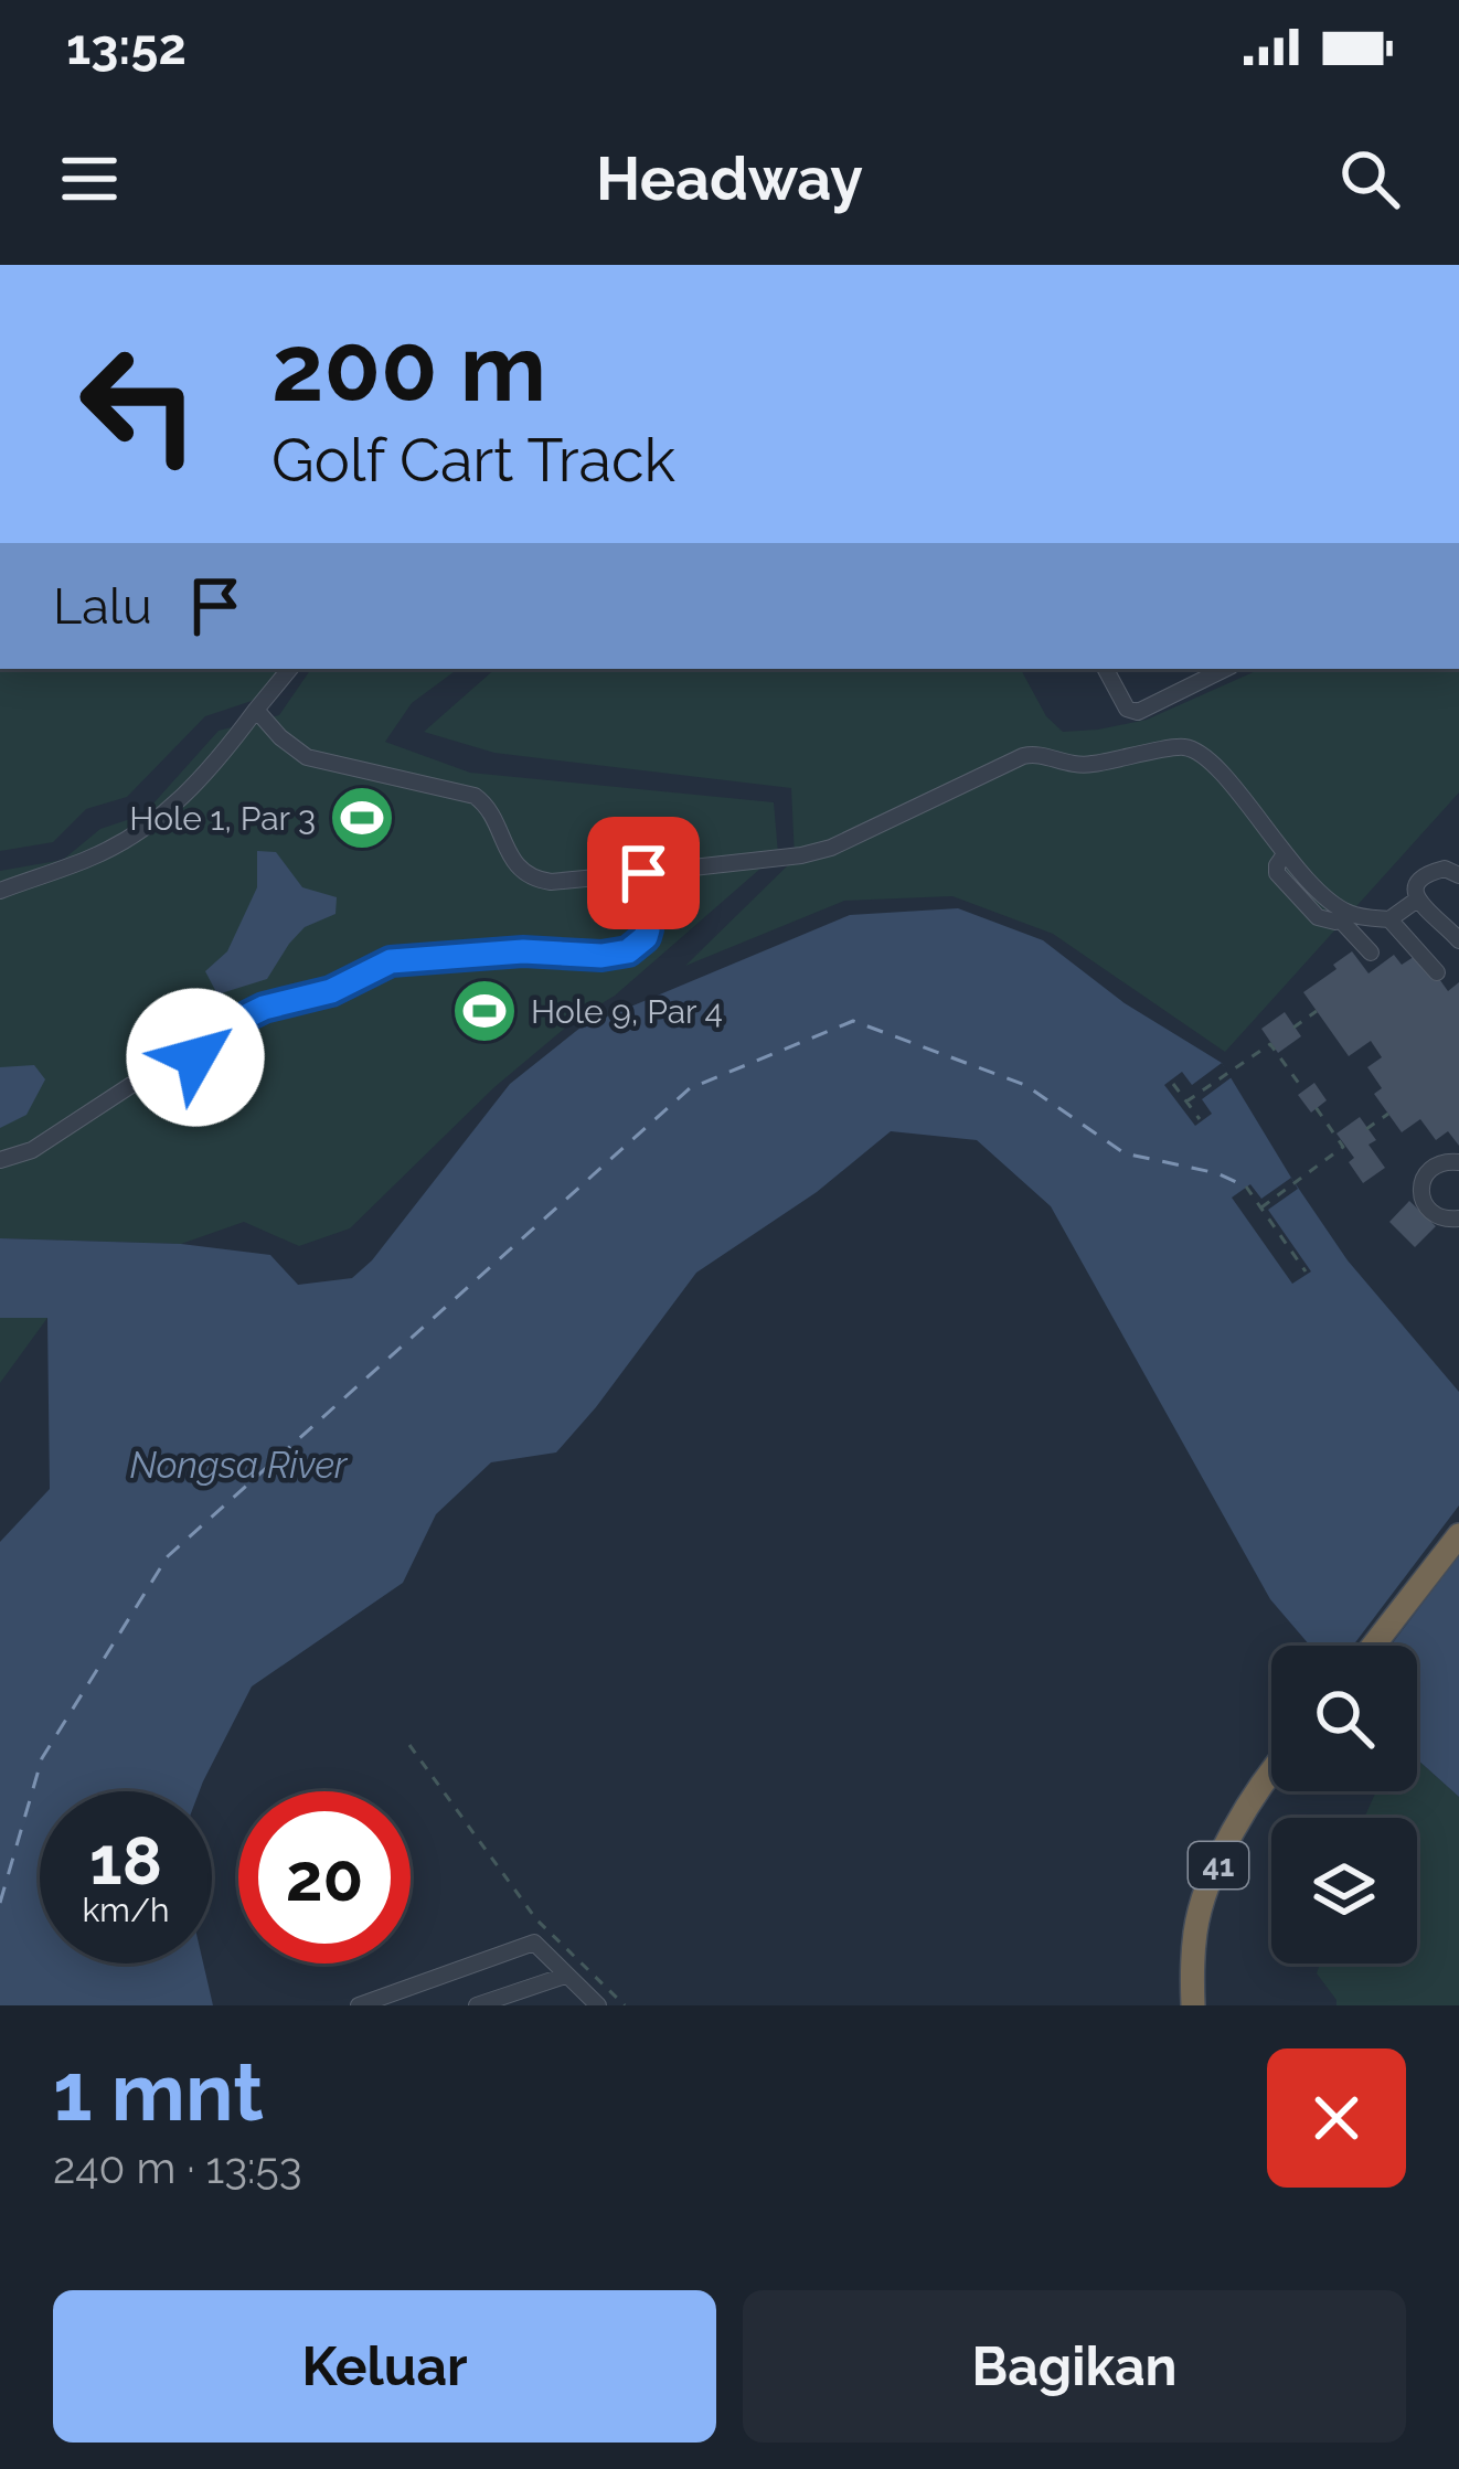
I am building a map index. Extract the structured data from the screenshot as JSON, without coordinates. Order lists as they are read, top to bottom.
{
  "streets": {
    "highway": ["41"]
  },
  "water": ["Nongsa River"],
  "places": {
    "sports": ["Hole 1, Par 3", "Hole 9, Par 4"]
  },
  "page": {
    "status": "13:52",
    "header": "Headway",
    "turn": ["200 m", "Golf Cart Track"],
    "then": "Lalu",
    "speed": "18 km/h",
    "limit": "20",
    "heading": ["1 mnt", "240 m · 13:53"],
    "buttons": ["Keluar", "Bagikan"]
  }
}
